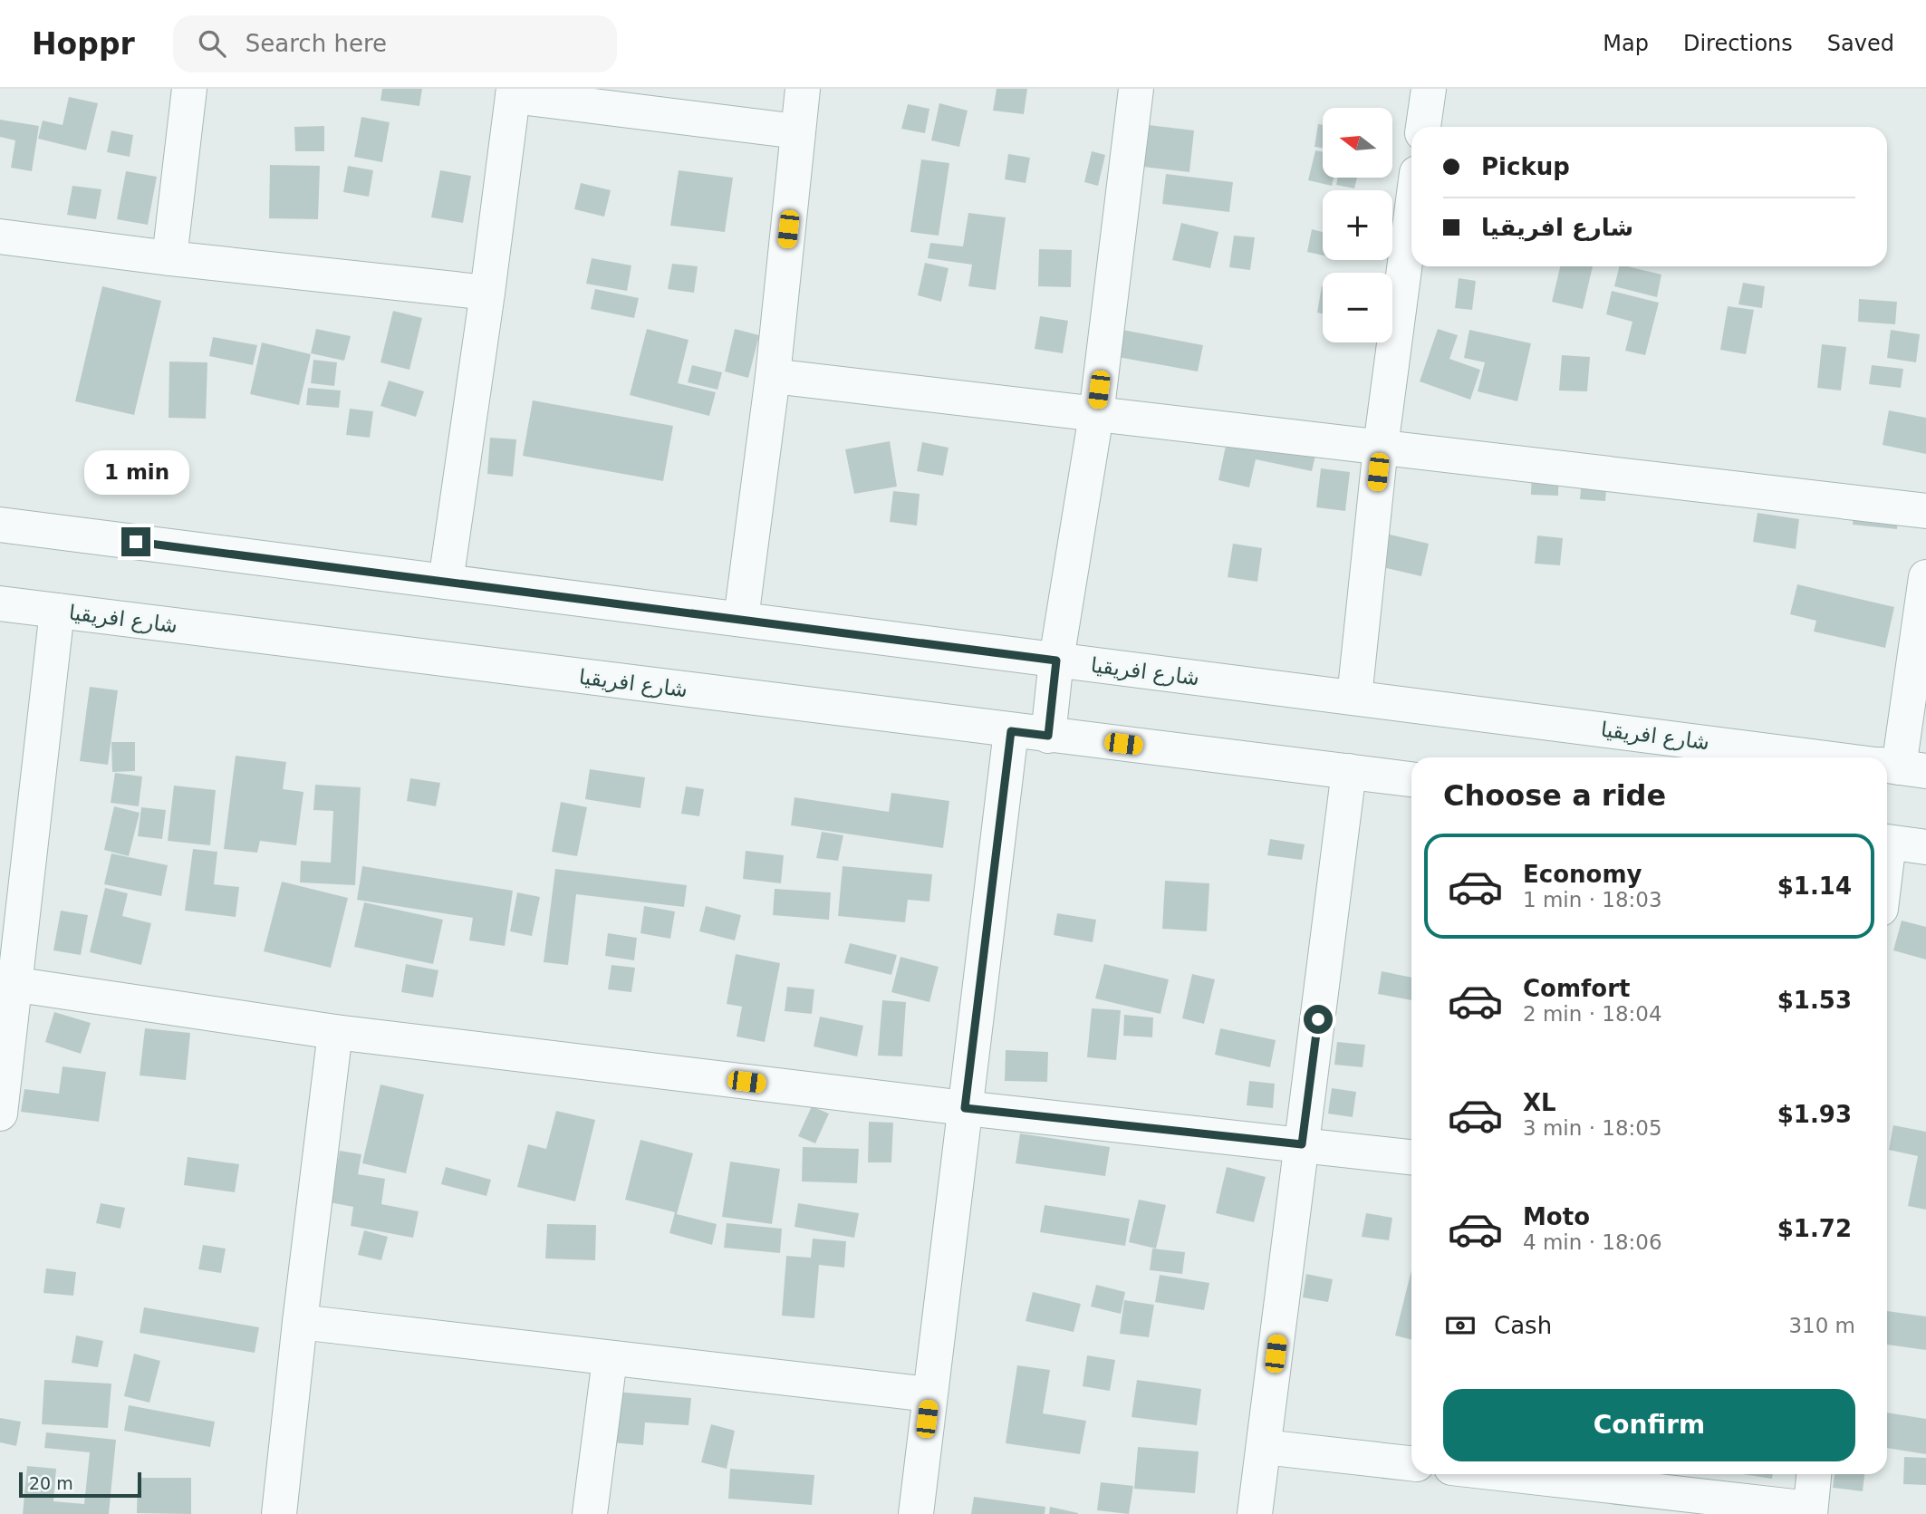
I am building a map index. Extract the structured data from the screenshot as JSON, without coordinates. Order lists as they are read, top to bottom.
{
  "streets": {
    "street": ["شارع افريقيا"]
  },
  "scale_bar": "20 m",
  "north": "left",
  "page": {
    "header": "Hoppr",
    "search": "Search here",
    "nav": ["Map", "Directions", "Saved"],
    "map_buttons": ["+", "−"],
    "banner": ["Pickup", "شارع افريقيا"],
    "bubble": "1 min",
    "heading": "Choose a ride",
    "list": [
      {
        "name": "Economy",
        "note": "1 min · 18:03",
        "value": "$1.14"
      },
      {
        "name": "Comfort",
        "note": "2 min · 18:04",
        "value": "$1.53"
      },
      {
        "name": "XL",
        "note": "3 min · 18:05",
        "value": "$1.93"
      },
      {
        "name": "Moto",
        "note": "4 min · 18:06",
        "value": "$1.72"
      }
    ],
    "pay": ["Cash", "310 m"],
    "buttons": "Confirm",
    "scale": "20 m"
  }
}
